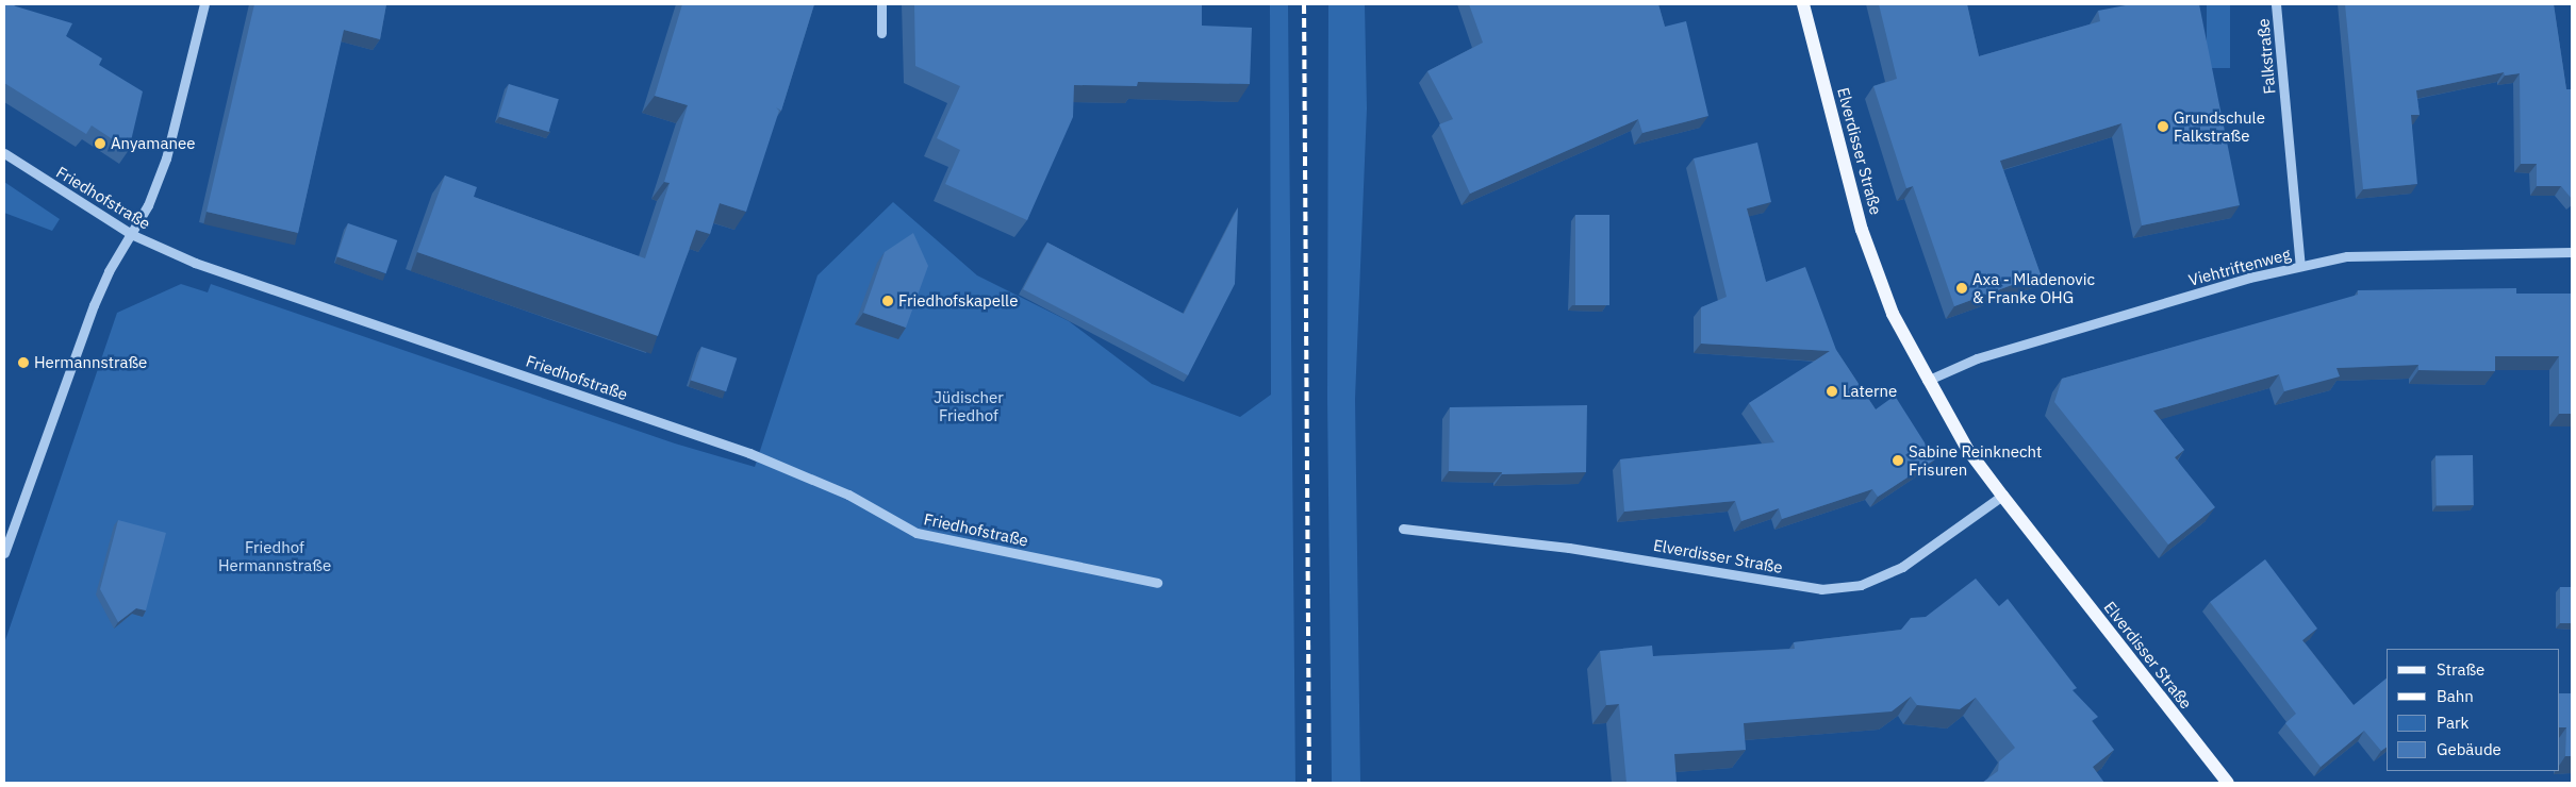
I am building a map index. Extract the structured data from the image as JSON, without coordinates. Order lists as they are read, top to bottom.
{
  "streets": {
    "main road": ["Elverdisser Straße"],
    "street": ["Falkstraße", "Friedhofstraße", "Viehtriftenweg"]
  },
  "crossings": [
    ["Falkstraße", "Viehtriftenweg"],
    ["Elverdisser Straße", "Viehtriftenweg"]
  ],
  "parks": ["Jüdischer Friedhof", "Friedhof Hermannstraße"],
  "places": [
    "Grundschule Falkstraße",
    "Anyamanee",
    "Axa - Mladenovic & Franke OHG",
    "Friedhofskapelle",
    "Hermannstraße",
    "Laterne",
    "Sabine Reinknecht Frisuren"
  ],
  "legend": [
    "Straße",
    "Bahn",
    "Park",
    "Gebäude"
  ]
}
